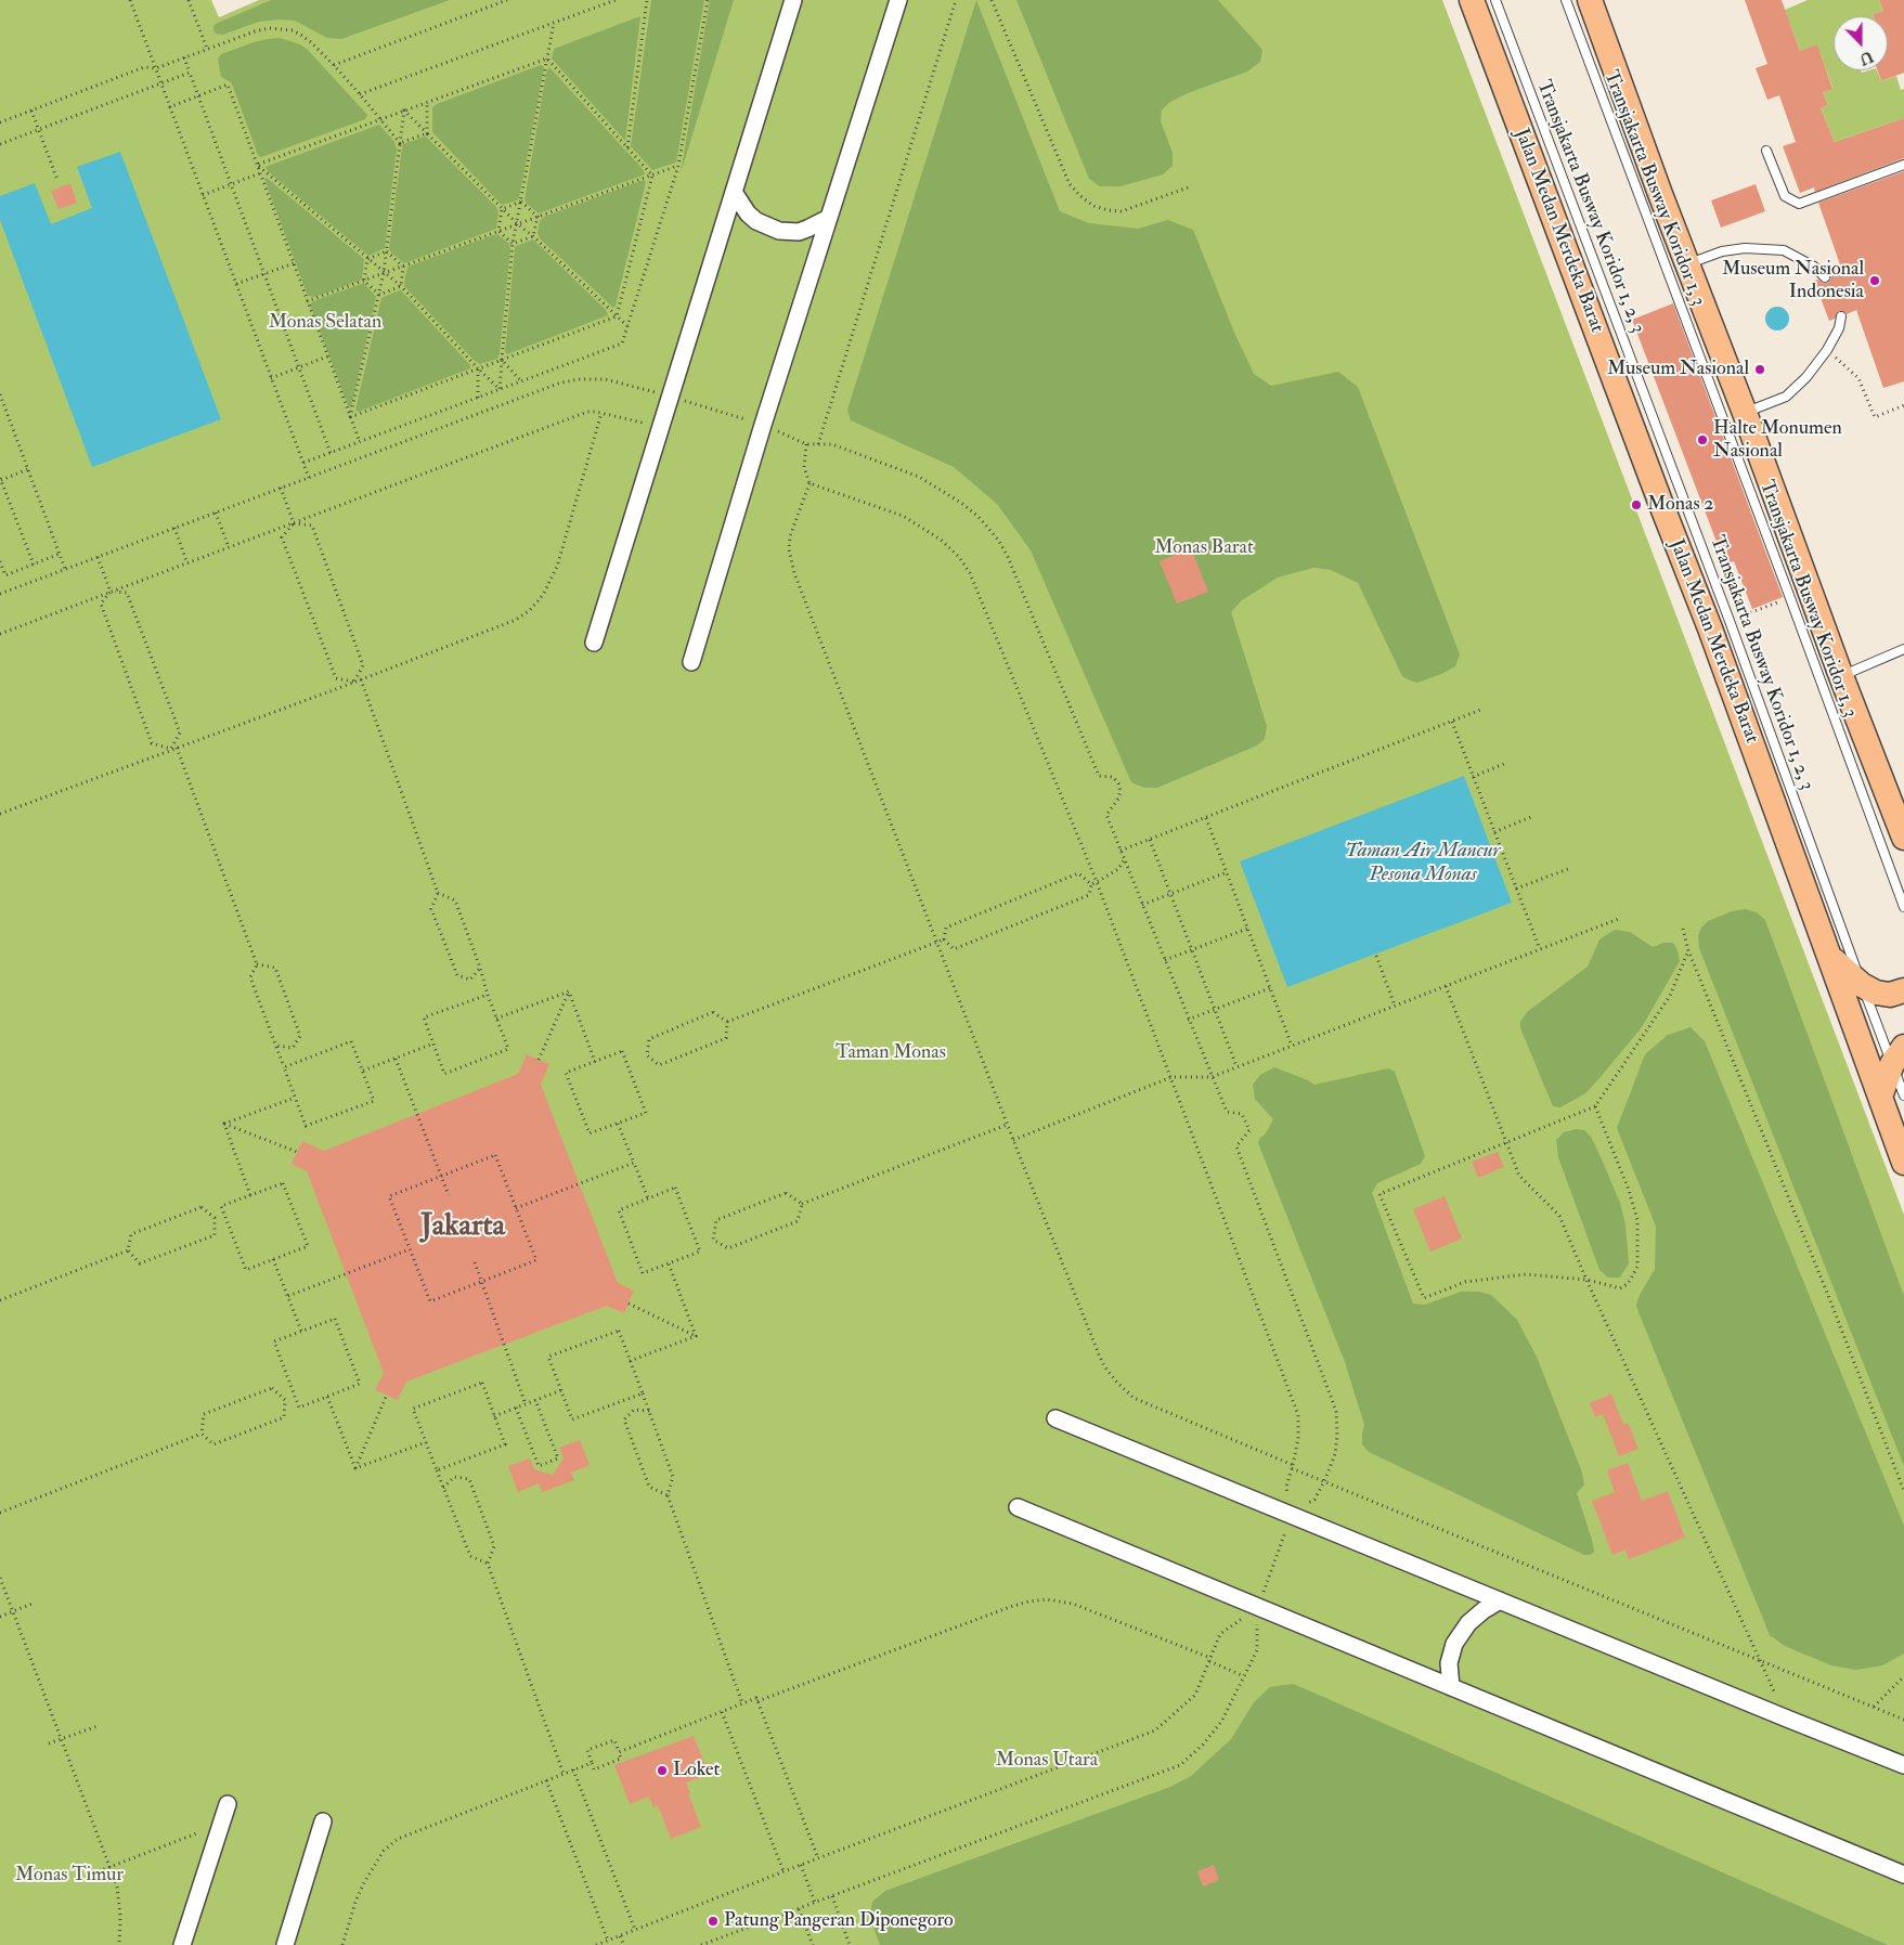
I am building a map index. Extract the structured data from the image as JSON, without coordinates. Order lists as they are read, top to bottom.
{
  "streets": {
    "main road": ["Jalan Medan Merdeka Barat"],
    "lane": ["Transjakarta Busway Koridor 1, 3", "Transjakarta Busway Koridor 1, 2, 3"]
  },
  "districts": ["Jakarta"],
  "water": ["Taman Air Mancur Pesona Monas"],
  "parks": [
    "Monas Selatan",
    "Monas Barat",
    "Taman Monas",
    "Monas Utara",
    "Monas Timur"
  ],
  "places": [
    "Museum Nasional Indonesia",
    "Museum Nasional",
    "Halte Monumen Nasional",
    "Monas 2",
    "Loket",
    "Patung Pangeran Diponegoro"
  ],
  "north": "bottom"
}
